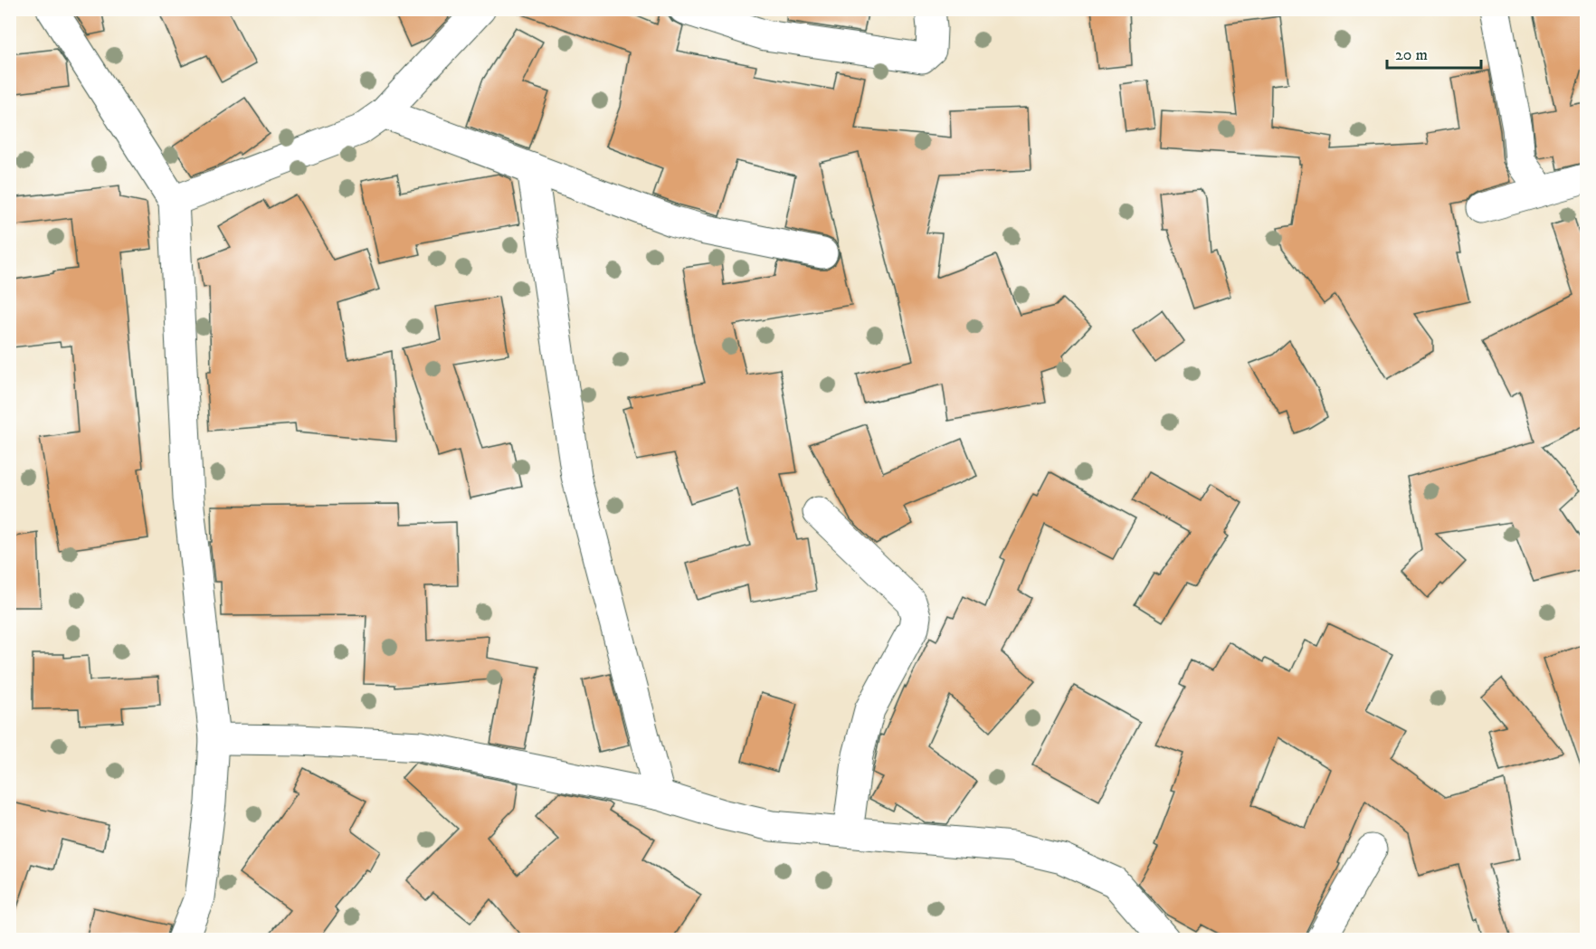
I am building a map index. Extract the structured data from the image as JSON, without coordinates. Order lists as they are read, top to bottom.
{
  "scale_bar": "20 m"
}
